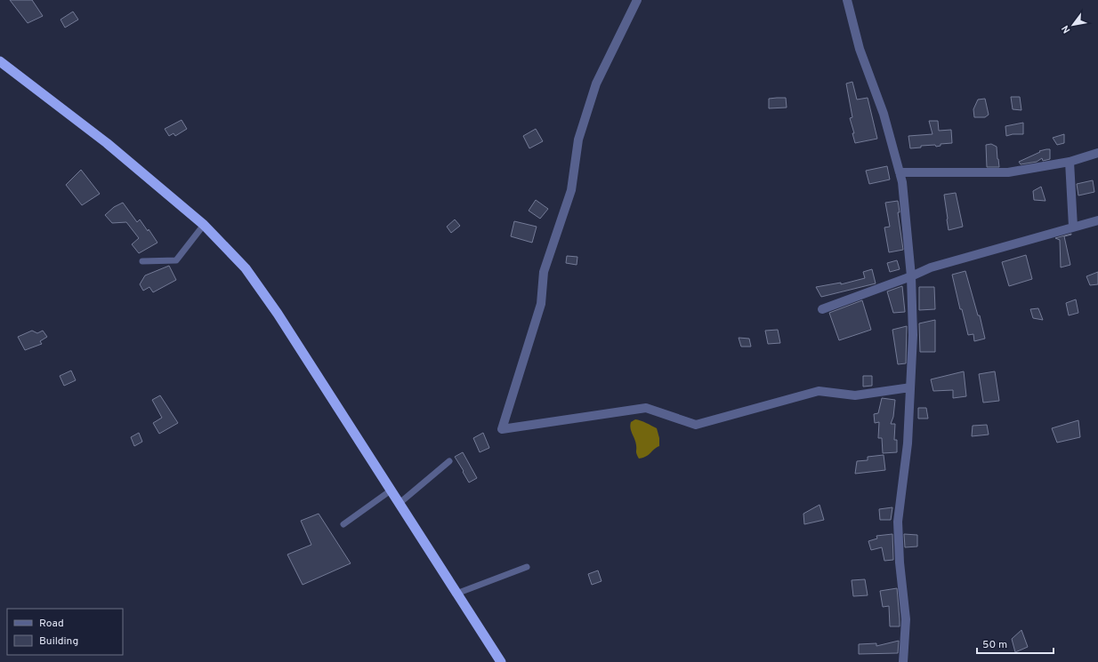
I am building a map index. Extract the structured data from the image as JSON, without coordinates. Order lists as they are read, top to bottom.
{
  "legend": ["Road", "Building"],
  "scale_bar": "50 m",
  "north": "bottom left"
}
